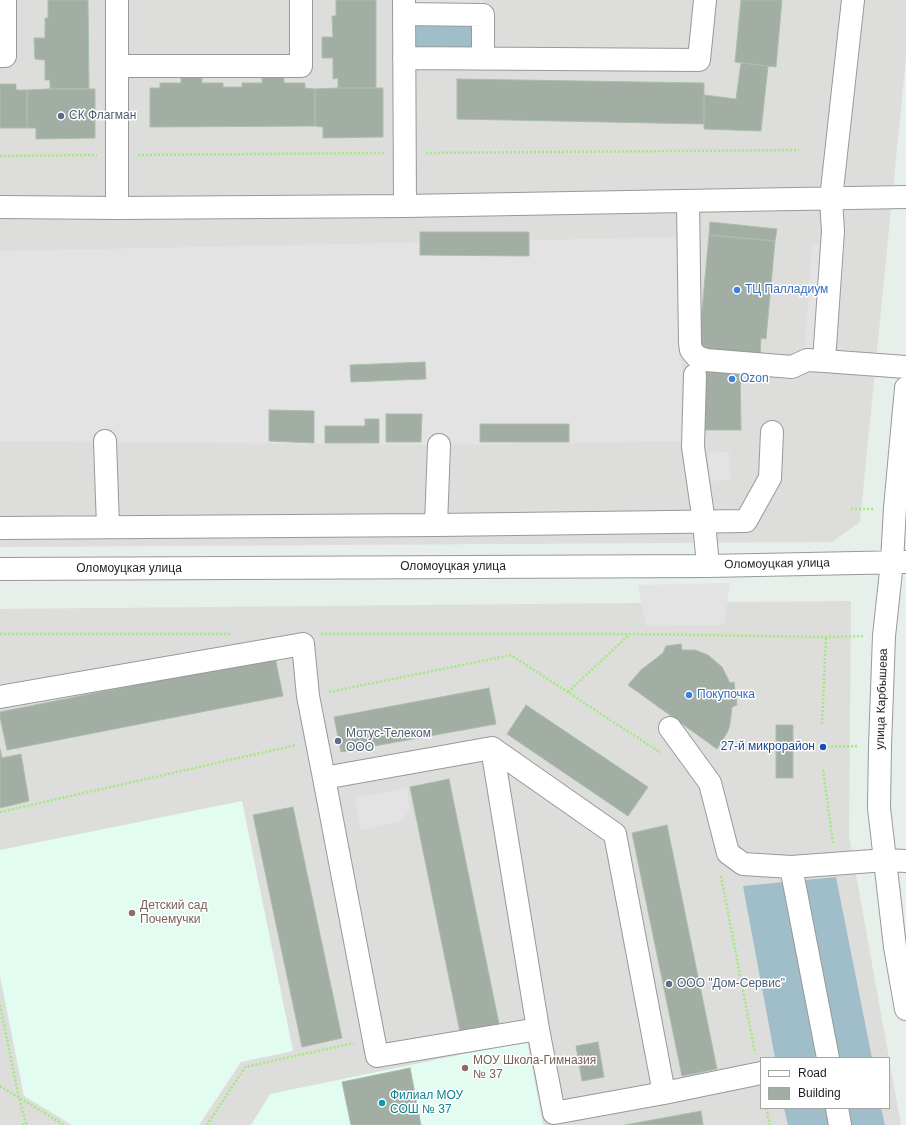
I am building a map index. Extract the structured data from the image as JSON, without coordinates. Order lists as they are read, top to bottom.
{
  "streets": {
    "street": ["Оломоуцкая улица", "улица Карбышева"]
  },
  "crossings": [
    ["Оломоуцкая улица", "улица Карбышева"]
  ],
  "places": [
    "СК Флагман",
    "ТЦ Палладиум",
    "Ozon",
    "Покупочка",
    "Мотус-Телеком ООО",
    "27-й микрорайон",
    "Детский сад Почемучки",
    "ООО \"Дом-Сервис\"",
    "МОУ Школа-Гимназия № 37",
    "Филиал МОУ СОШ № 37"
  ],
  "legend": ["Road", "Building"]
}
